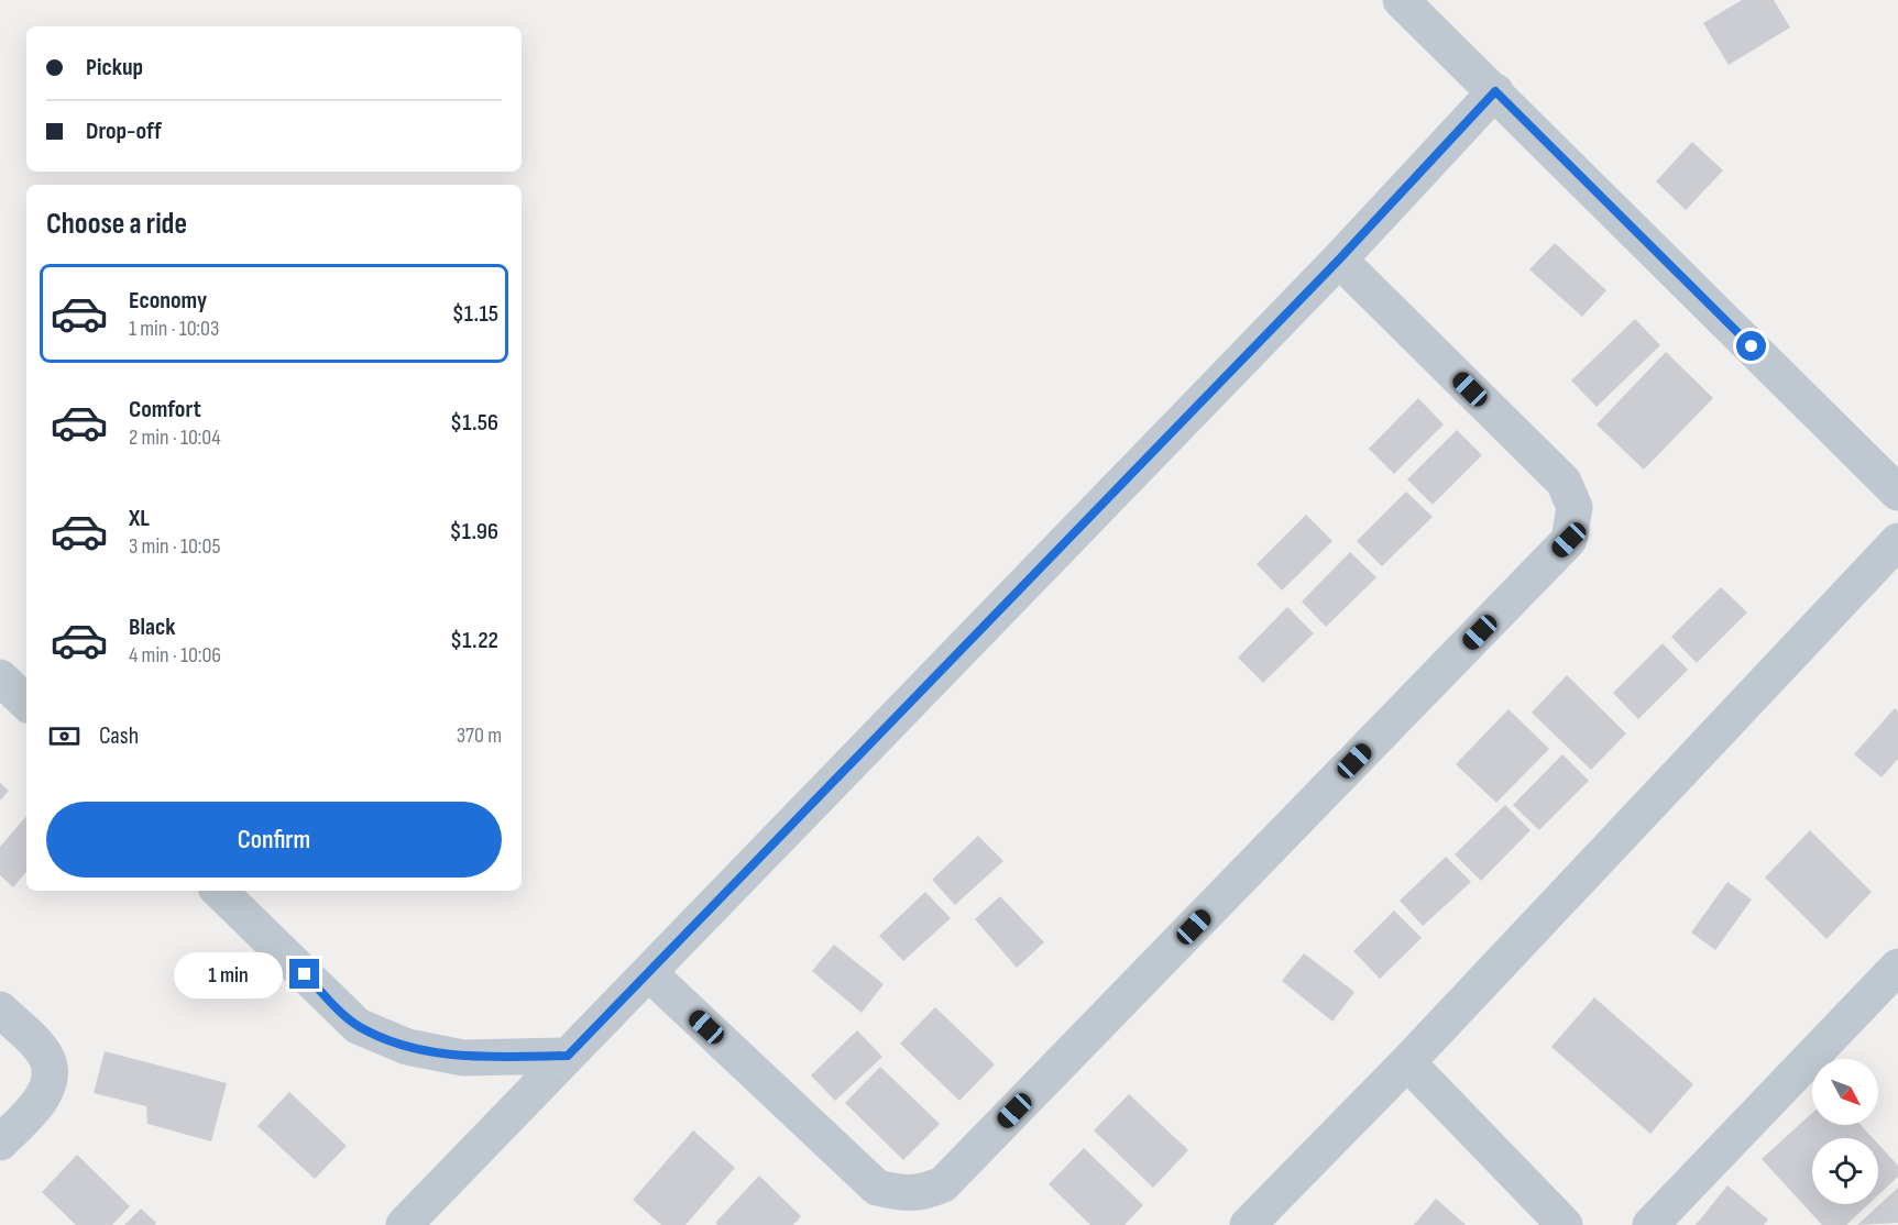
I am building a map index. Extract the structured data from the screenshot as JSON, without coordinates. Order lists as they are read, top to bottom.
{
  "north": "bottom right",
  "page": {
    "banner": ["Pickup", "Drop-off"],
    "heading": "Choose a ride",
    "list": [
      {
        "name": "Economy",
        "note": "1 min · 10:03",
        "value": "$1.15"
      },
      {
        "name": "Comfort",
        "note": "2 min · 10:04",
        "value": "$1.56"
      },
      {
        "name": "XL",
        "note": "3 min · 10:05",
        "value": "$1.96"
      },
      {
        "name": "Black",
        "note": "4 min · 10:06",
        "value": "$1.22"
      }
    ],
    "pay": ["Cash", "370 m"],
    "buttons": "Confirm",
    "bubble": "1 min"
  }
}
